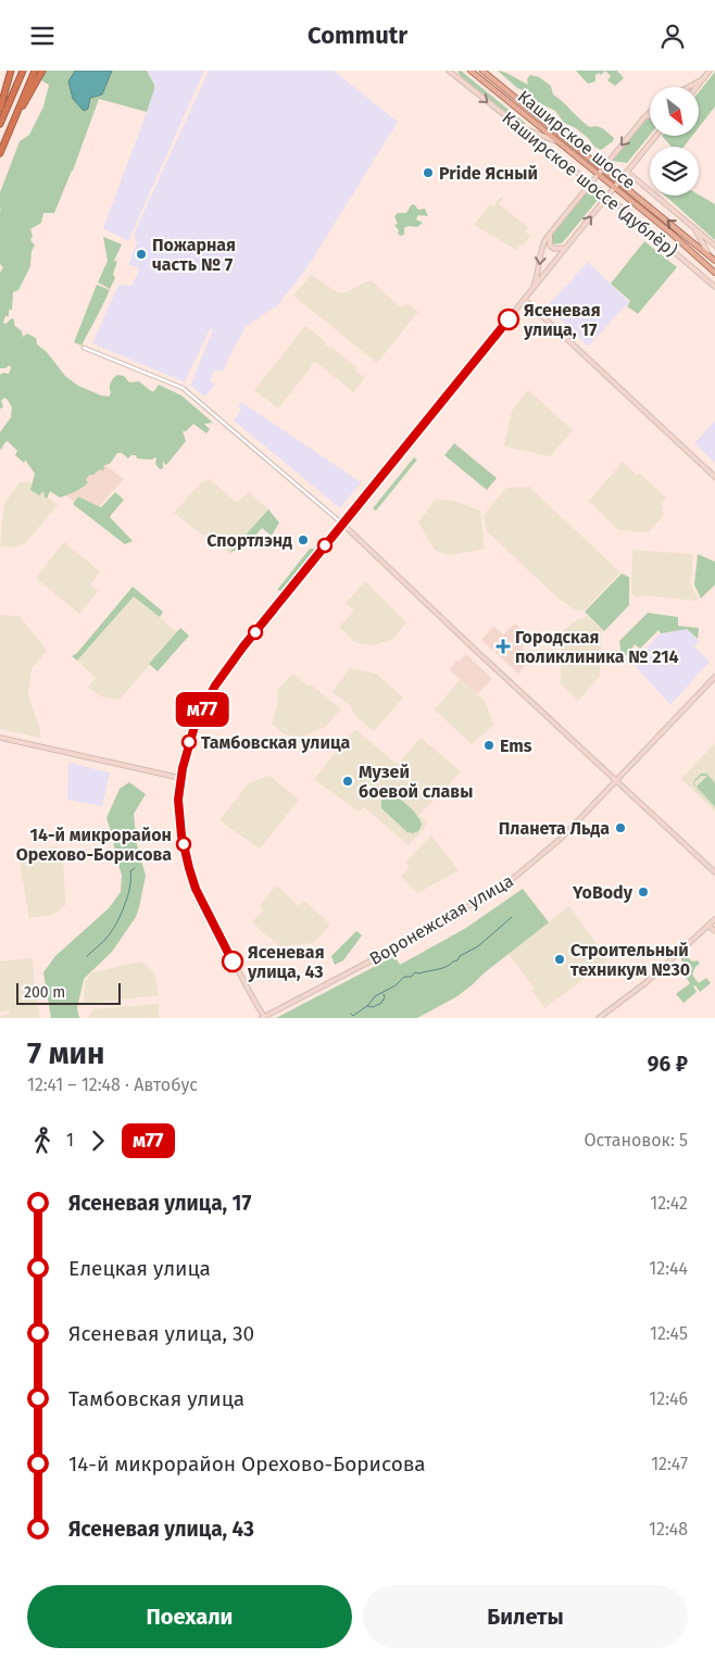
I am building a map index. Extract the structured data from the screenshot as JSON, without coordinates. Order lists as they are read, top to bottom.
{
  "streets": {
    "main road": ["Каширское шоссе", "Каширское шоссе (дублёр)", "Воронежская улица"]
  },
  "places": {
    "other": [
      "Pride Ясный",
      "Пожарная часть № 7",
      "Ясеневая улица, 17",
      "Спортлэнд",
      "Тамбовская улица",
      "Ems",
      "Музей боевой славы",
      "Планета Льда",
      "14-й микрорайон Орехово-Борисова",
      "YoBody",
      "Строительный техникум №30",
      "Ясеневая улица, 43"
    ],
    "health": ["Городская поликлиника № 214"]
  },
  "lines": ["bus line м77"],
  "scale_bar": "200 m",
  "north": "bottom right",
  "page": {
    "header": "Commutr",
    "on_map": "м77",
    "scale": "200 m",
    "heading": ["7 мин", "12:41 – 12:48 · Автобус", "96 ₽"],
    "legs": ["1", "м77", "Остановок: 5"],
    "list": [
      {
        "name": "Ясеневая улица, 17",
        "value": "12:42"
      },
      {
        "name": "Елецкая улица",
        "value": "12:44"
      },
      {
        "name": "Ясеневая улица, 30",
        "value": "12:45"
      },
      {
        "name": "Тамбовская улица",
        "value": "12:46"
      },
      {
        "name": "14-й микрорайон Орехово-Борисова",
        "value": "12:47"
      },
      {
        "name": "Ясеневая улица, 43",
        "value": "12:48"
      }
    ],
    "buttons": ["Поехали", "Билеты"]
  }
}
